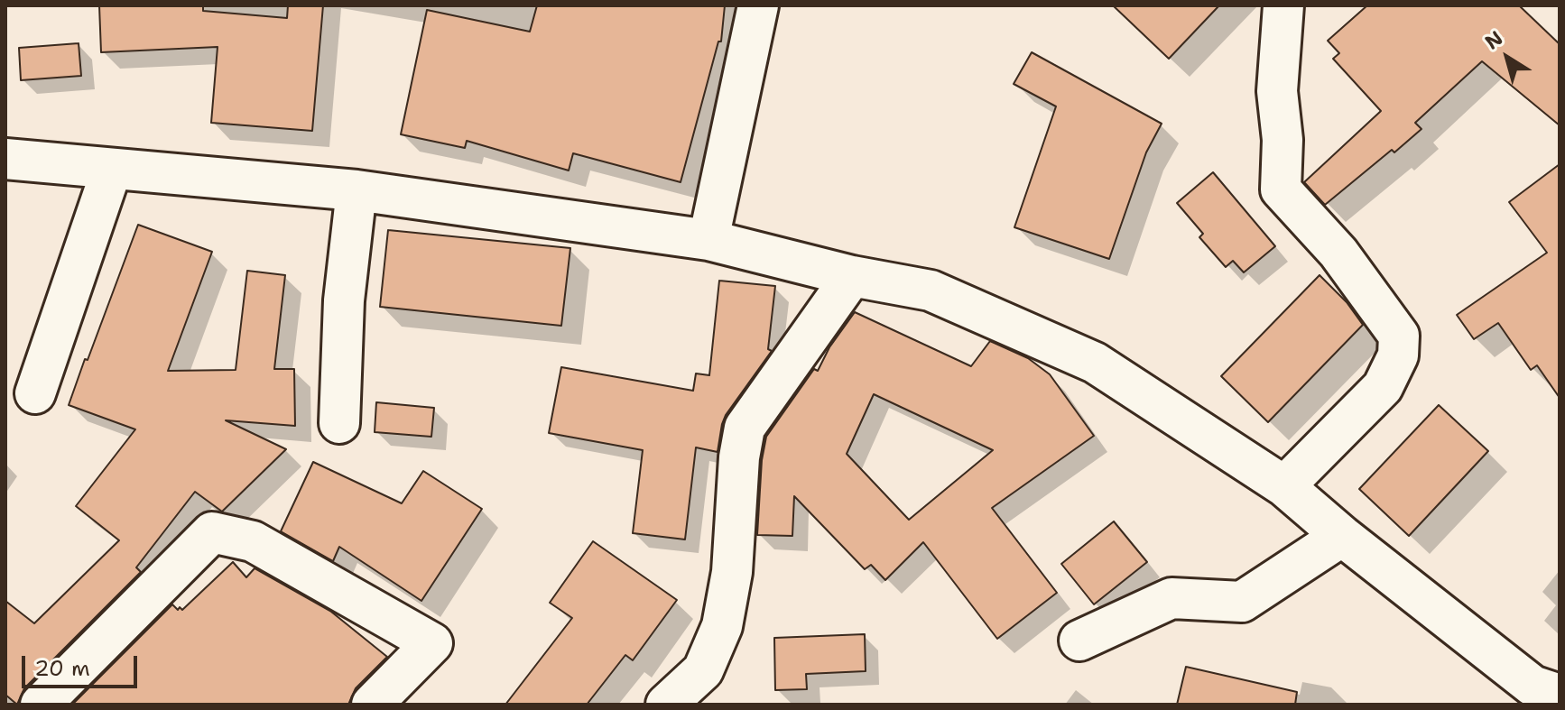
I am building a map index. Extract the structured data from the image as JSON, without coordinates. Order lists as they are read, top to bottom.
{
  "scale_bar": "20 m",
  "north": "top left"
}
